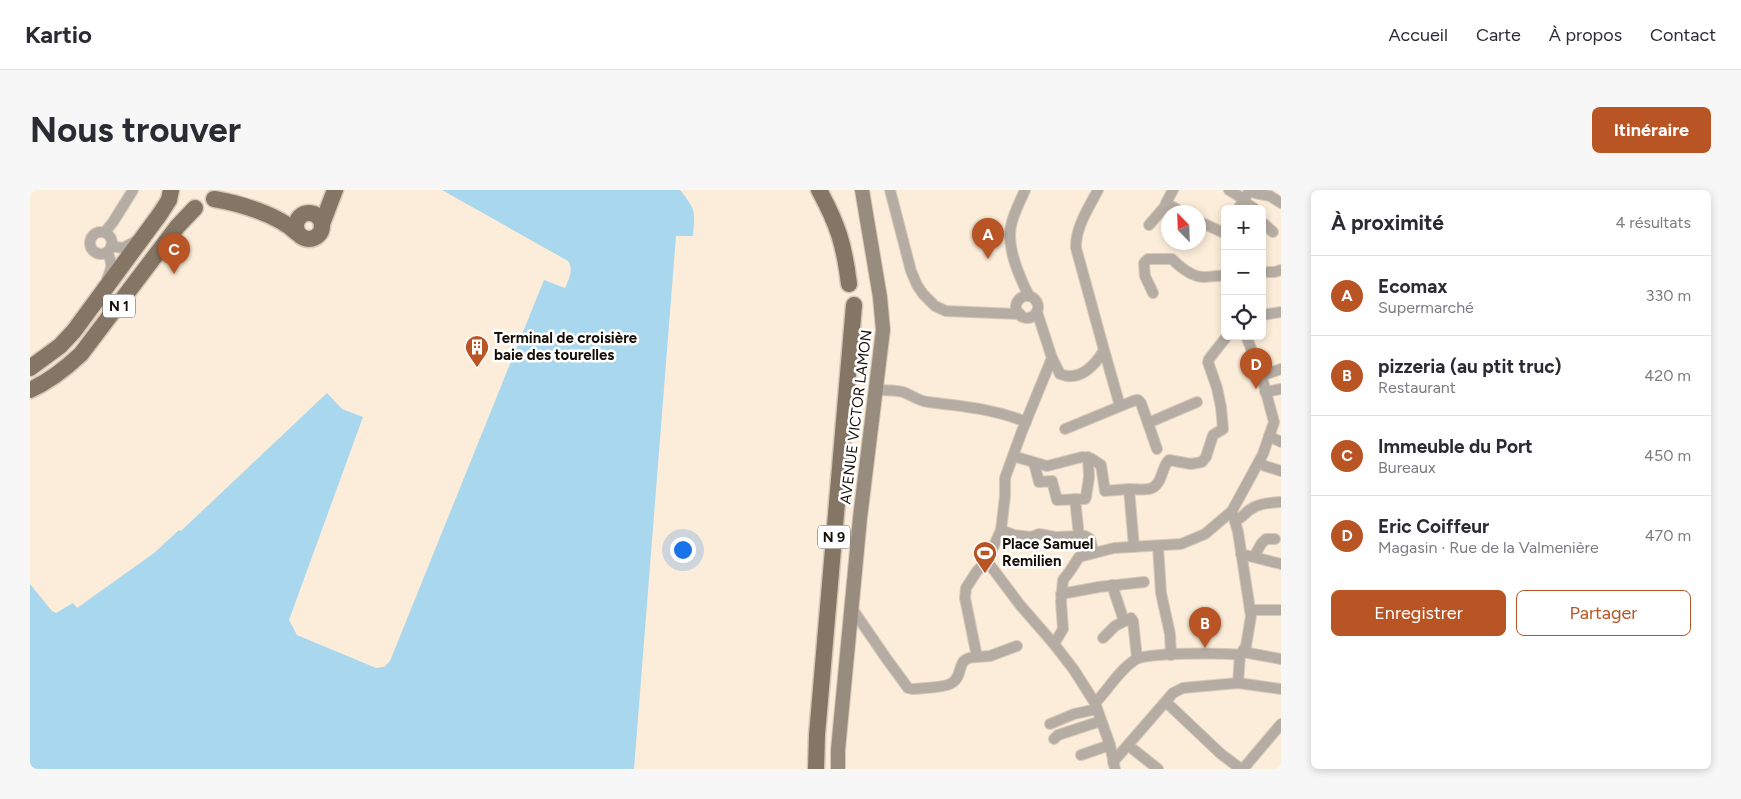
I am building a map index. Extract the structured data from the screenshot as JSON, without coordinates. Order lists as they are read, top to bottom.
{
  "streets": {
    "main road": ["N 1", "N 9"],
    "street": ["AVENUE VICTOR LAMON"]
  },
  "places": {
    "building": ["Terminal de croisière baie des tourelles"],
    "sports": ["Place Samuel Remilien"]
  },
  "north": "top left",
  "page": {
    "header": "Kartio",
    "nav": [
      "Accueil",
      "Carte",
      "À propos",
      "Contact"
    ],
    "buttons": [
      "Itinéraire",
      ["Enregistrer", "Partager"]
    ],
    "title": "Nous trouver",
    "heading": ["À proximité", "4 résultats"],
    "map_buttons": ["+", "−"],
    "pins": [
      "A",
      "C",
      "D",
      "B"
    ],
    "list": [
      {
        "mark": "A",
        "name": "Ecomax",
        "note": "Supermarché",
        "value": "330 m"
      },
      {
        "mark": "B",
        "name": "pizzeria (au ptit truc)",
        "note": "Restaurant",
        "value": "420 m"
      },
      {
        "mark": "C",
        "name": "Immeuble du Port",
        "note": "Bureaux",
        "value": "450 m"
      },
      {
        "mark": "D",
        "name": "Eric Coiffeur",
        "note": "Magasin · Rue de la Valmenière",
        "value": "470 m"
      }
    ]
  }
}
